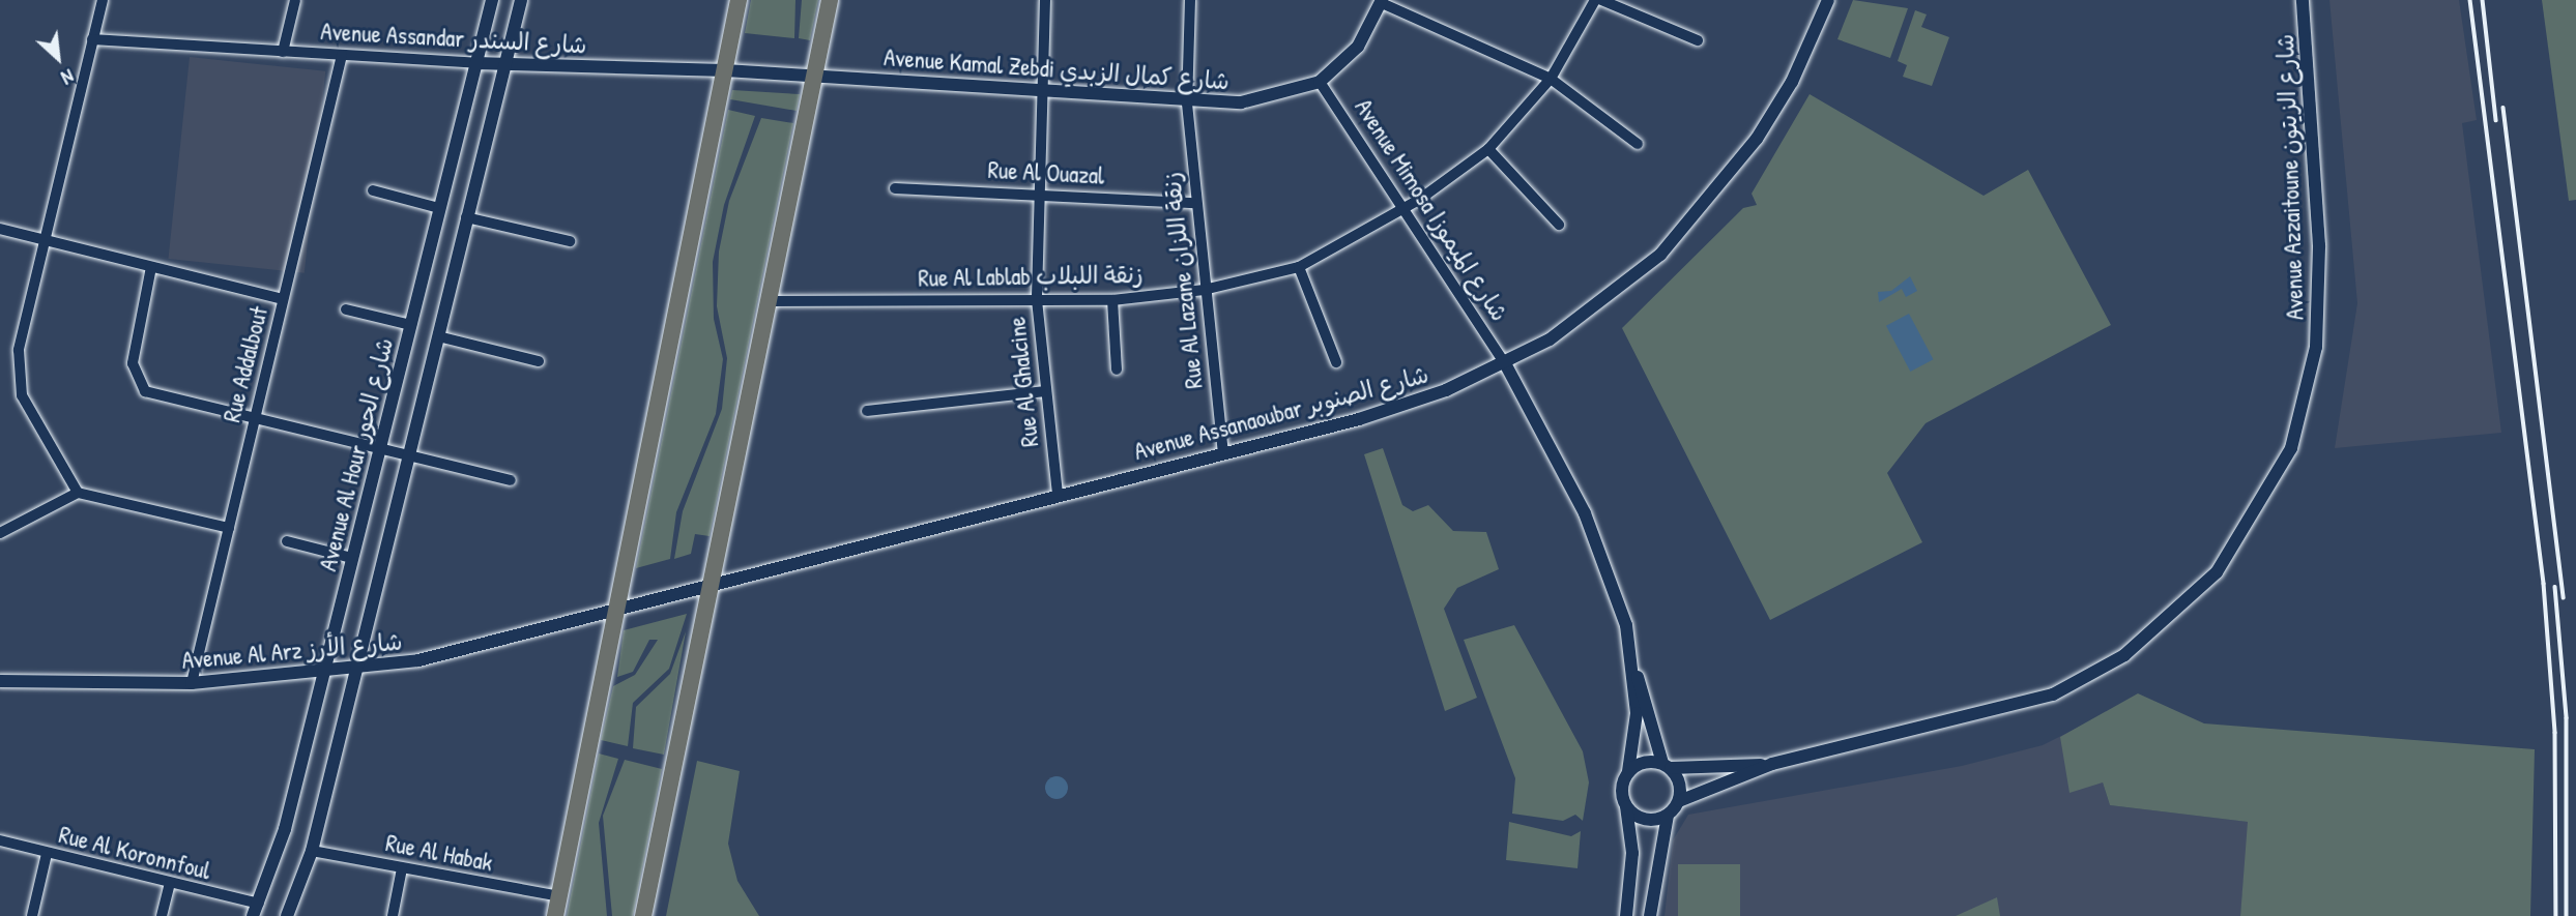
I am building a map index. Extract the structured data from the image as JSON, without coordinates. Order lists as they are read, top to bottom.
{
  "streets": {
    "street": [
      "Avenue Assandar شارع السندر",
      "Avenue Kamal Zebdi شارع كمال الزبدي",
      "Rue Al Ouazal",
      "Avenue Azzaitoune شارع الزيتون",
      "Avenue Mimosa شارع الميموزا",
      "Rue Al Lablab زنقة اللبلاب",
      "Rue Al Lazane زنقة اللزان",
      "Rue Addalbout",
      "Rue Al Ghalcine",
      "Avenue Assanaoubar شارع الصنوبر",
      "Avenue Al Hour شارع الحور",
      "Avenue Al Arz شارع الأرز",
      "Rue Al Koronnfoul",
      "Rue Al Habak"
    ]
  },
  "crossings": [
    ["Avenue Assandar شارع السندر", "Avenue Kamal Zebdi شارع كمال الزبدي"],
    ["Avenue Assandar شارع السندر", "Rue Addalbout"],
    ["Avenue Assandar شارع السندر", "Avenue Al Hour شارع الحور"],
    ["Avenue Kamal Zebdi شارع كمال الزبدي", "Avenue Mimosa شارع الميموزا"],
    ["Avenue Kamal Zebdi شارع كمال الزبدي", "Rue Al Lazane زنقة اللزان"],
    ["Avenue Kamal Zebdi شارع كمال الزبدي", "Rue Al Ghalcine"],
    ["Rue Al Ouazal", "Rue Al Lazane زنقة اللزان"],
    ["Rue Al Ouazal", "Rue Al Ghalcine"],
    ["Avenue Mimosa شارع الميموزا", "Rue Al Lablab زنقة اللبلاب"],
    ["Avenue Mimosa شارع الميموزا", "Avenue Assanaoubar شارع الصنوبر"],
    ["Rue Al Lablab زنقة اللبلاب", "Rue Al Lazane زنقة اللزان"],
    ["Rue Al Lablab زنقة اللبلاب", "Rue Al Ghalcine"],
    ["Rue Al Lazane زنقة اللزان", "Avenue Assanaoubar شارع الصنوبر"],
    ["Rue Addalbout", "Avenue Al Arz شارع الأرز"],
    ["Rue Al Ghalcine", "Avenue Assanaoubar شارع الصنوبر"],
    ["Avenue Assanaoubar شارع الصنوبر", "Avenue Al Arz شارع الأرز"],
    ["Avenue Al Hour شارع الحور", "Avenue Al Arz شارع الأرز"],
    ["Avenue Al Hour شارع الحور", "Rue Al Koronnfoul"]
  ],
  "north": "bottom right"
}
